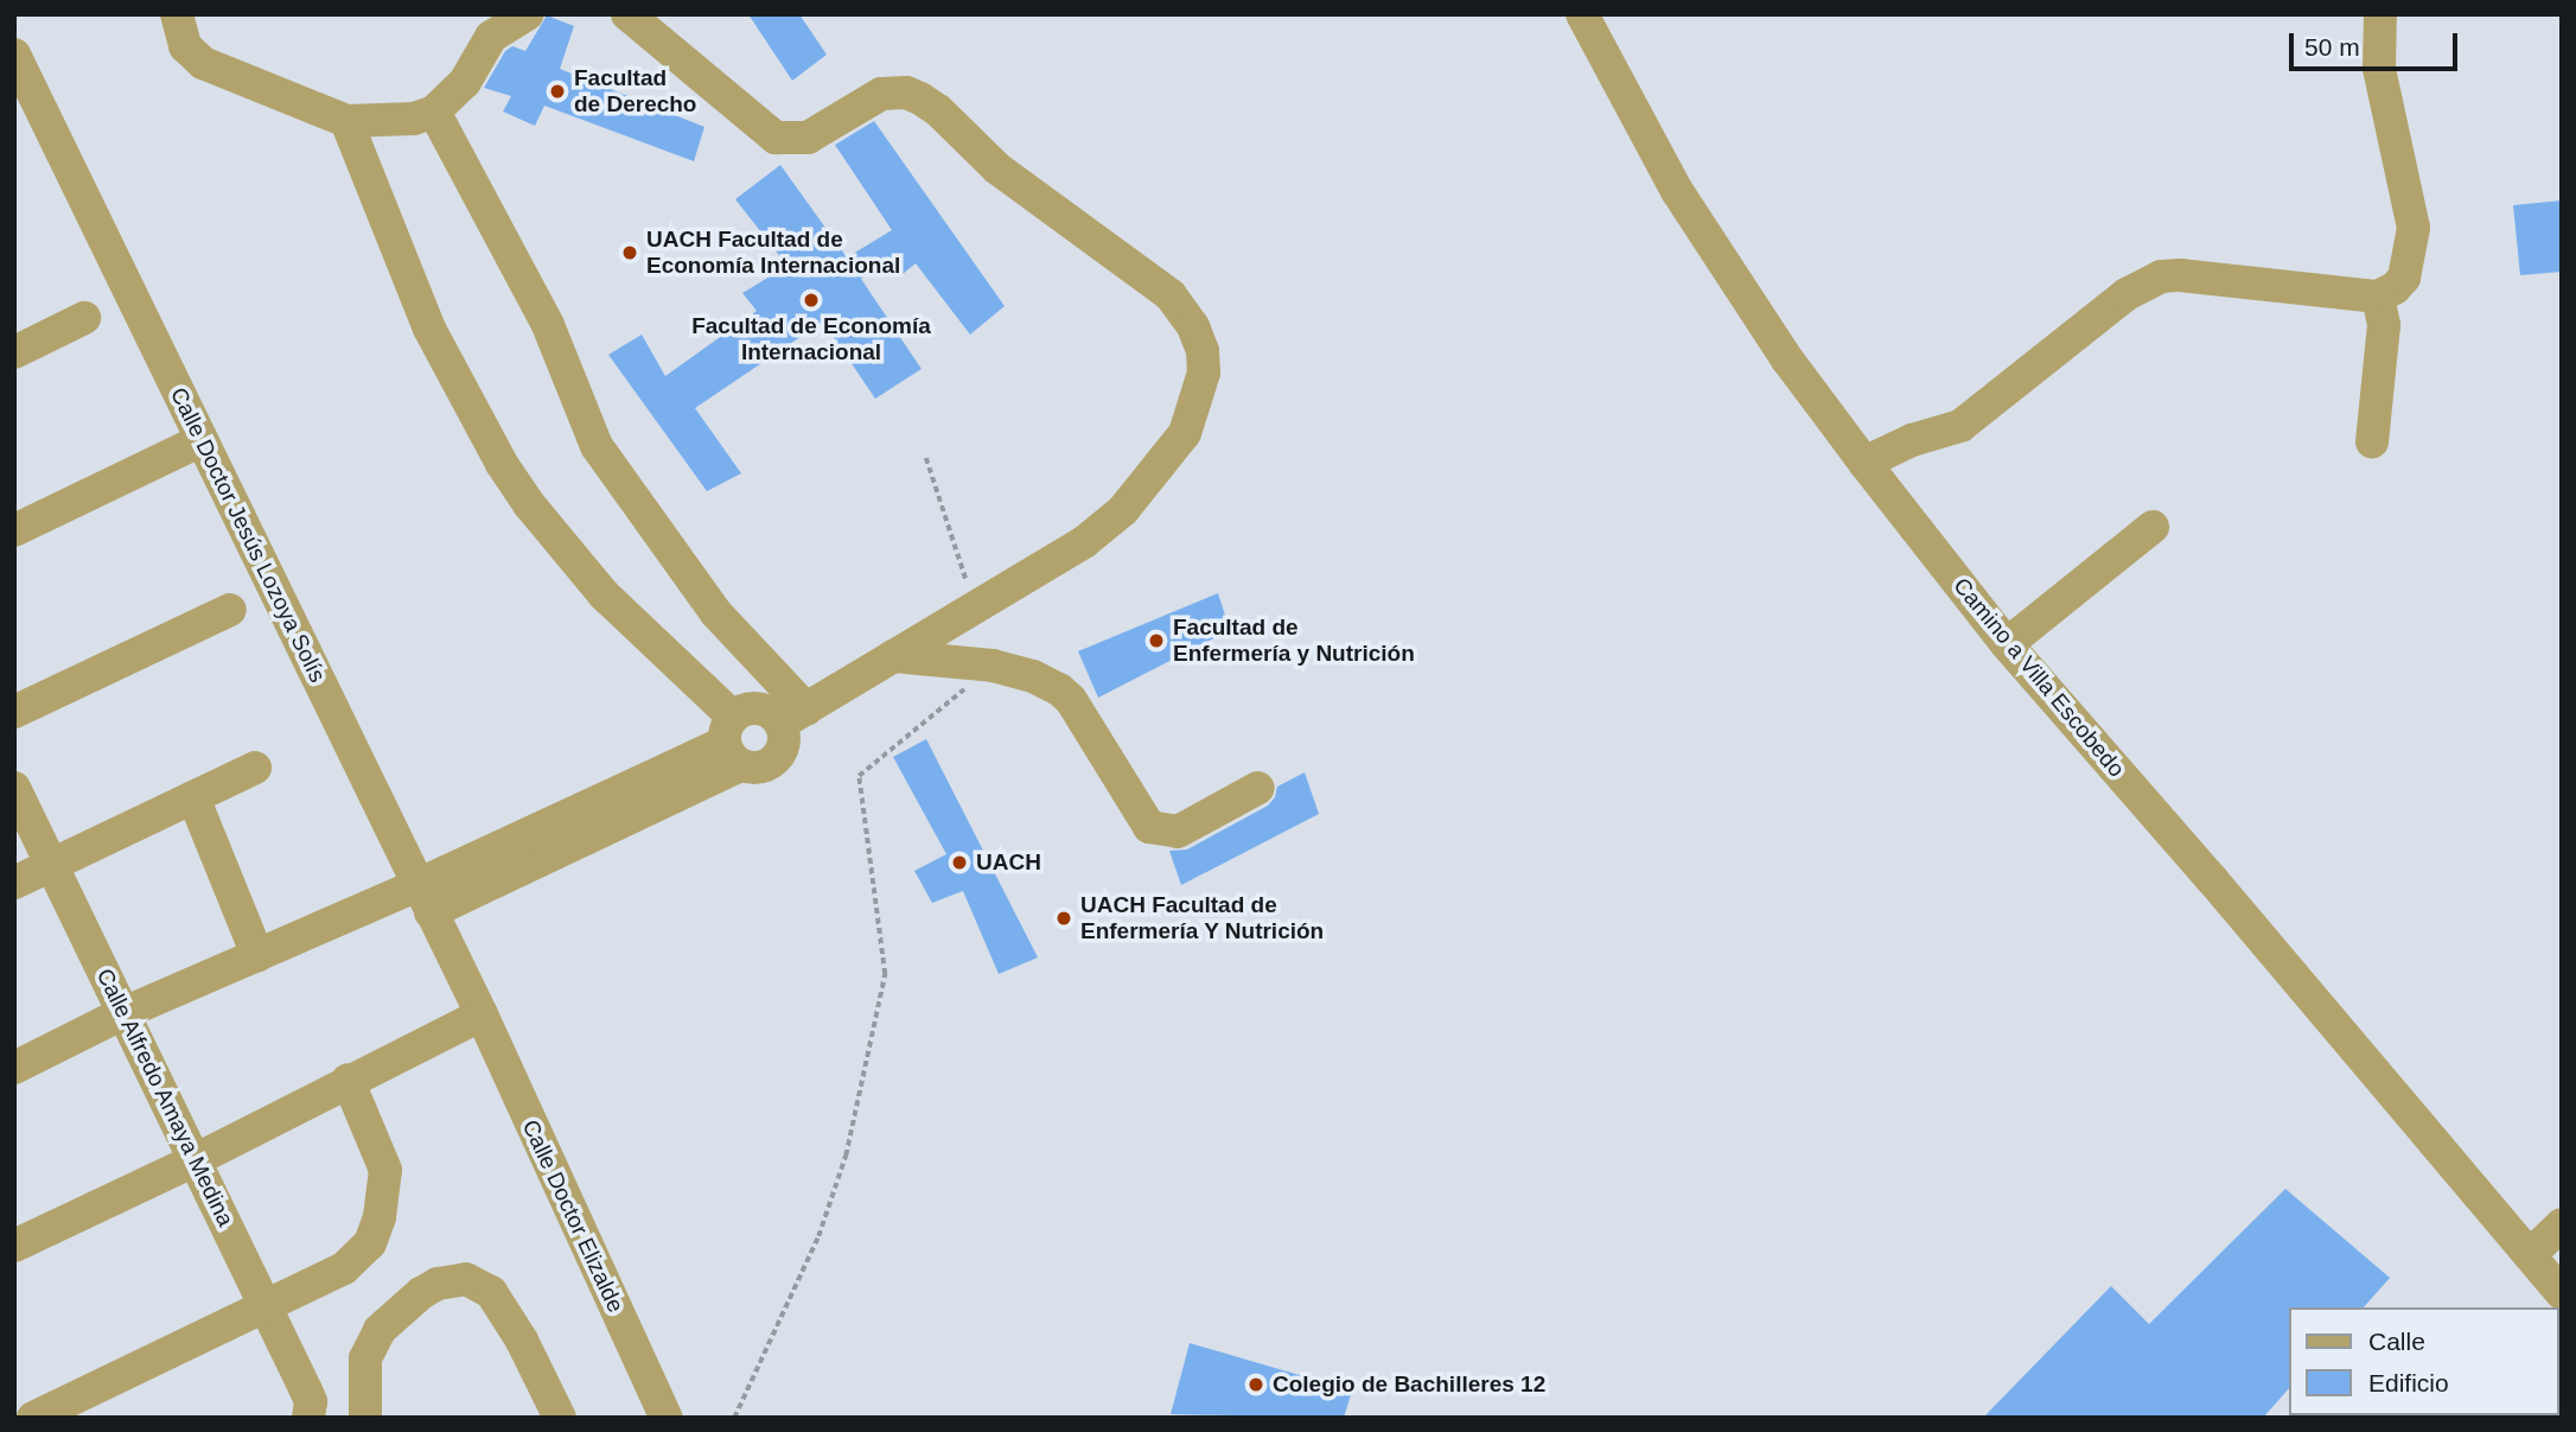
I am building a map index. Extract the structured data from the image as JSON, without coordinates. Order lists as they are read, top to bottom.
{
  "streets": {
    "street": [
      "Calle Doctor Jesús Lozoya Solís",
      "Camino a Villa Escobedo",
      "Calle Alfredo Amaya Medina",
      "Calle Doctor Elizalde"
    ]
  },
  "crossings": [
    ["Calle Doctor Jesús Lozoya Solís", "Calle Doctor Elizalde"]
  ],
  "places": [
    "Facultad de Derecho",
    "UACH Facultad de Economía Internacional",
    "Facultad de Economía Internacional",
    "Facultad de Enfermería y Nutrición",
    "UACH",
    "UACH Facultad de Enfermería Y Nutrición",
    "Colegio de Bachilleres 12"
  ],
  "legend": ["Calle", "Edificio"],
  "scale_bar": "50 m"
}
